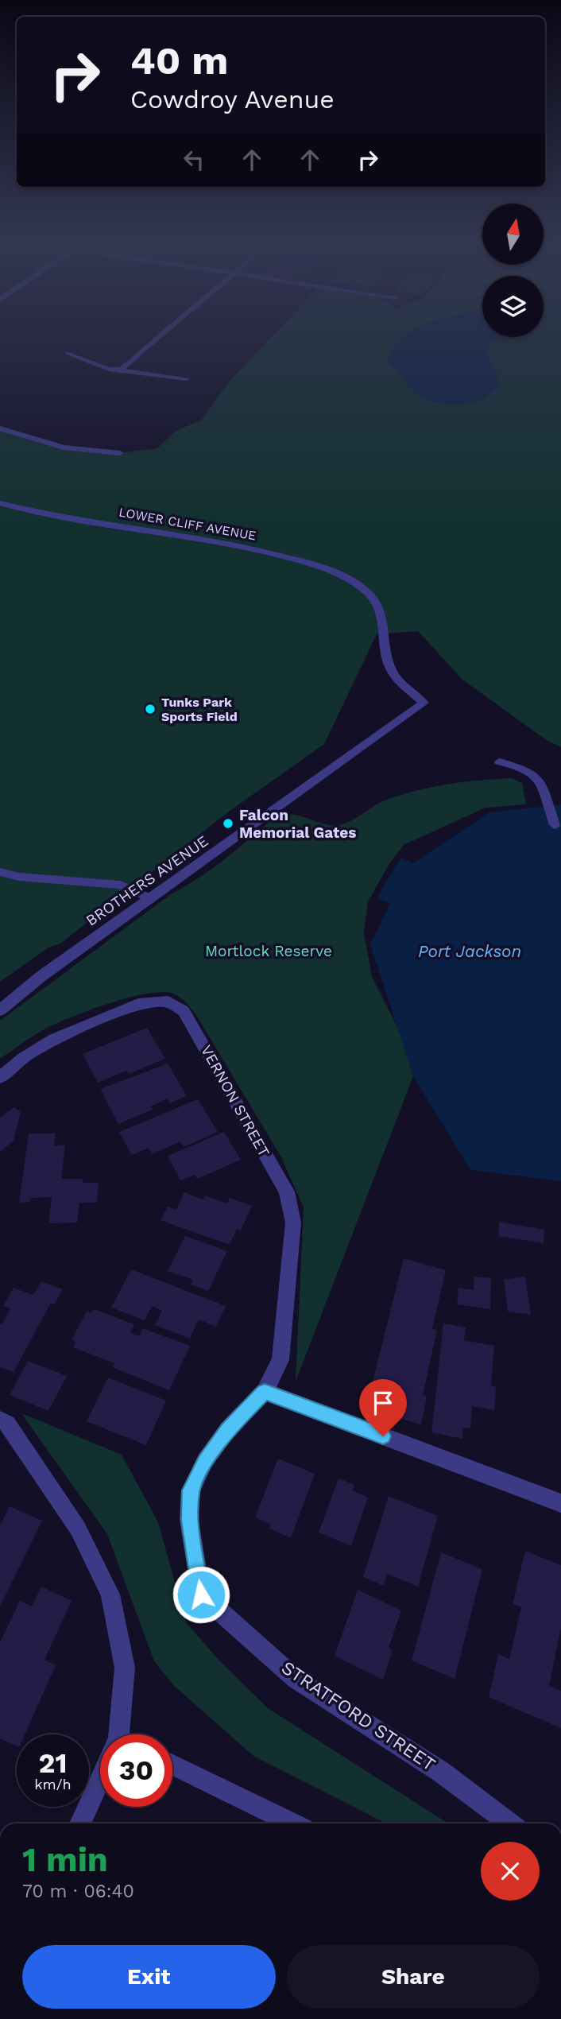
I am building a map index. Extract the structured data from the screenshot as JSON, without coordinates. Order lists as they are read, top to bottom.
{
  "streets": {
    "street": [
      "LOWER CLIFF AVENUE",
      "BROTHERS AVENUE",
      "VERNON STREET",
      "STRATFORD STREET"
    ]
  },
  "crossings": [
    ["LOWER CLIFF AVENUE", "BROTHERS AVENUE"],
    ["VERNON STREET", "STRATFORD STREET"]
  ],
  "water": ["Port Jackson"],
  "parks": ["Mortlock Reserve"],
  "places": ["Tunks Park Sports Field", "Falcon Memorial Gates"],
  "north": "top",
  "page": {
    "turn": ["40 m", "Cowdroy Avenue"],
    "speed": "21 km/h",
    "limit": "30",
    "heading": ["1 min", "70 m · 06:40"],
    "buttons": ["Exit", "Share"]
  }
}
